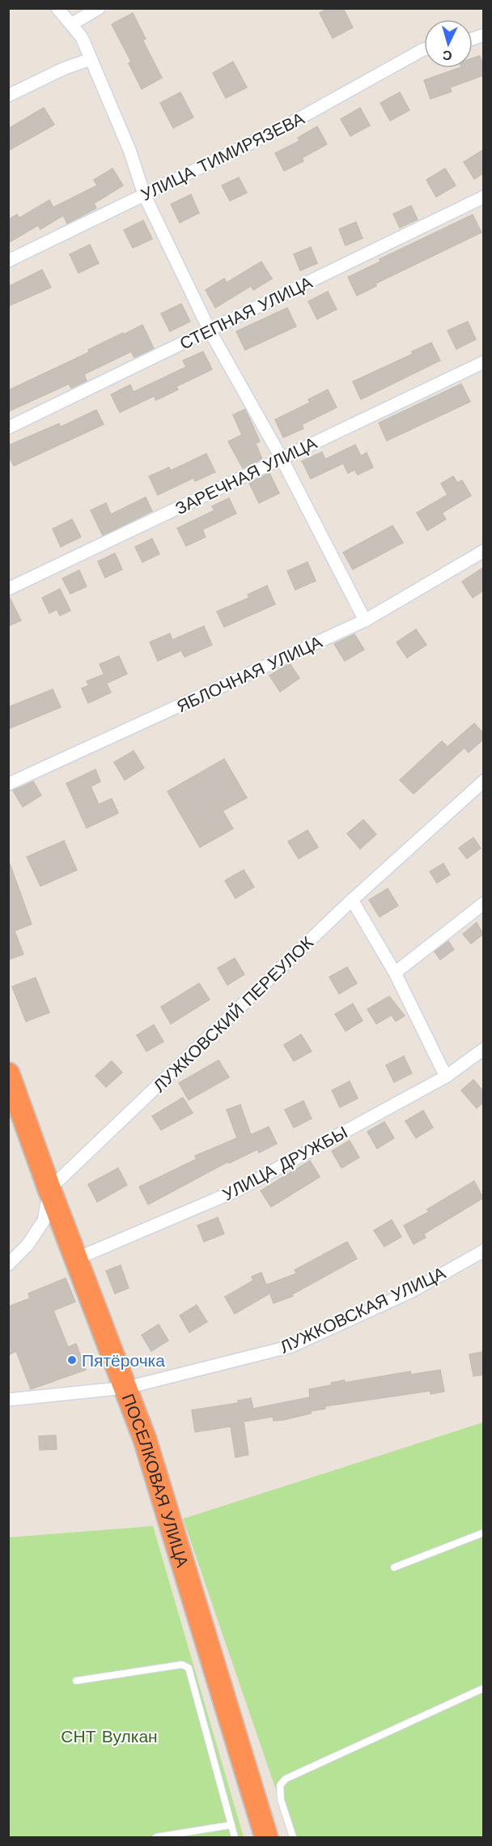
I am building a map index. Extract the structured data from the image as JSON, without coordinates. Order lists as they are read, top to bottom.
{
  "streets": {
    "highway": ["ПОСЕЛКОВАЯ УЛИЦА"],
    "street": [
      "УЛИЦА ТИМИРЯЗЕВА",
      "СТЕПНАЯ УЛИЦА",
      "ЗАРЕЧНАЯ УЛИЦА",
      "ЯБЛОЧНАЯ УЛИЦА",
      "ЛУЖКОВСКИЙ ПЕРЕУЛОК",
      "УЛИЦА ДРУЖБЫ",
      "ЛУЖКОВСКАЯ УЛИЦА"
    ]
  },
  "crossings": [
    ["ЛУЖКОВСКИЙ ПЕРЕУЛОК", "ПОСЕЛКОВАЯ УЛИЦА"],
    ["УЛИЦА ДРУЖБЫ", "ПОСЕЛКОВАЯ УЛИЦА"],
    ["ЛУЖКОВСКАЯ УЛИЦА", "ПОСЕЛКОВАЯ УЛИЦА"]
  ],
  "parks": ["СНТ Вулкан"],
  "places": ["Пятёрочка"],
  "north": "bottom"
}
